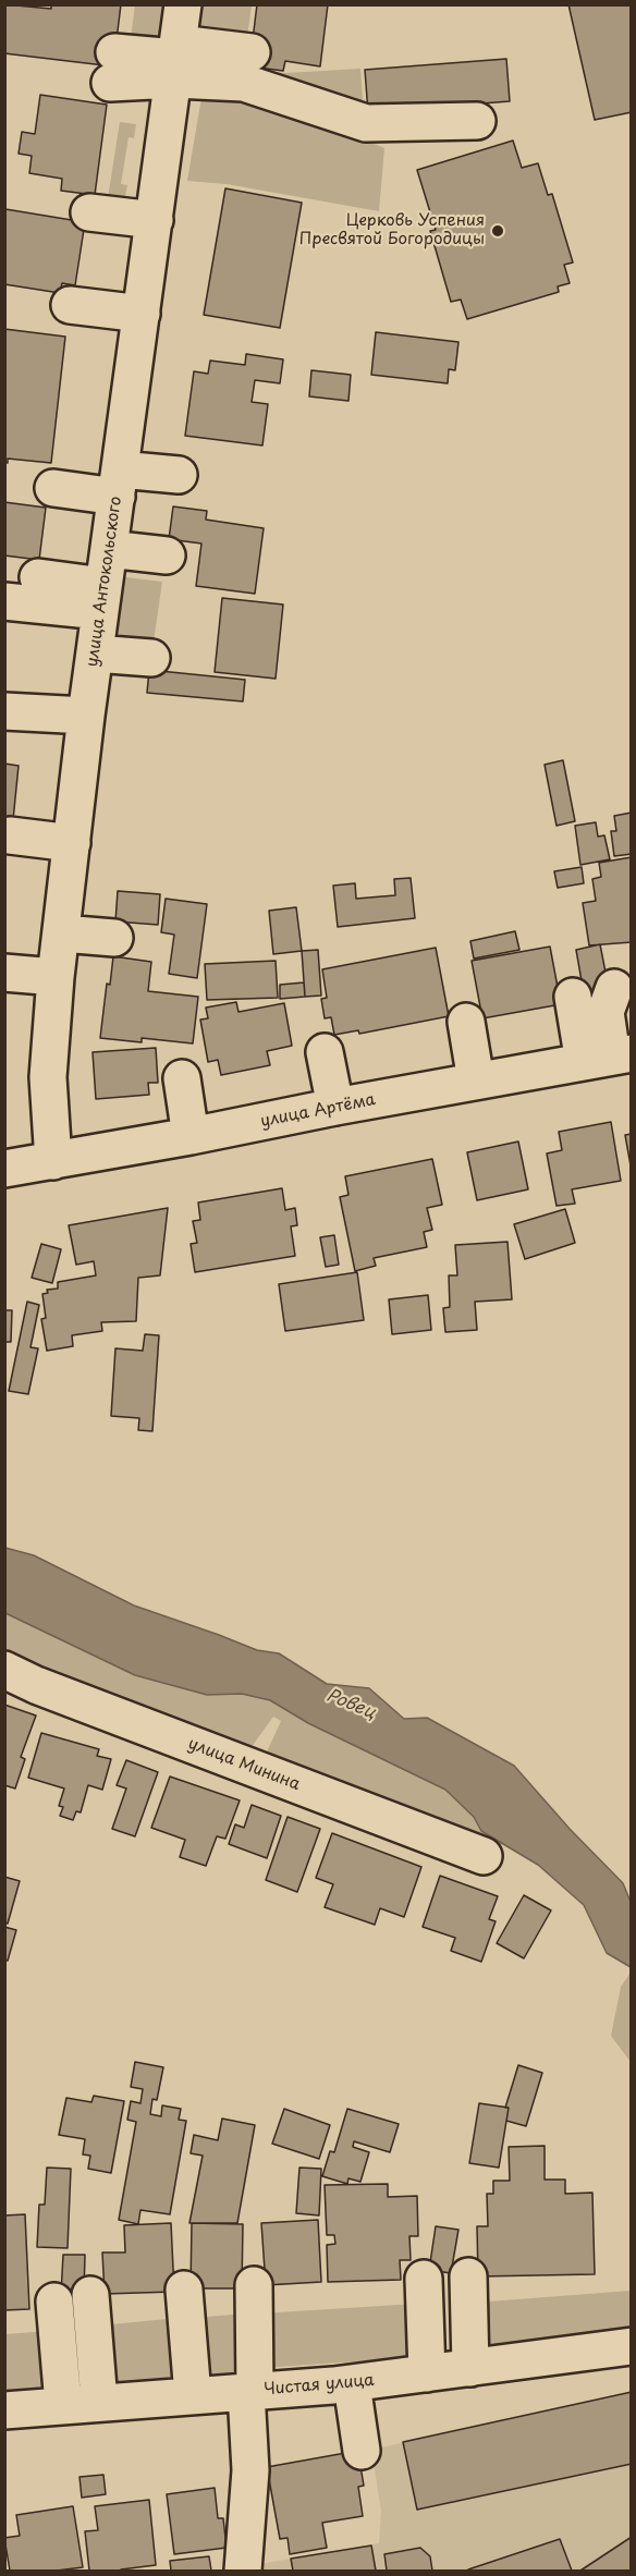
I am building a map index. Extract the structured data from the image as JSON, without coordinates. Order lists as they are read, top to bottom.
{
  "streets": {
    "street": [
      "улица Антокольского",
      "улица Артёма",
      "улица Минина",
      "Чистая улица"
    ]
  },
  "crossings": [
    ["улица Антокольского", "улица Артёма"]
  ],
  "water": ["Ровец"],
  "places": ["Церковь Успения Пресвятой Богородицы"]
}
